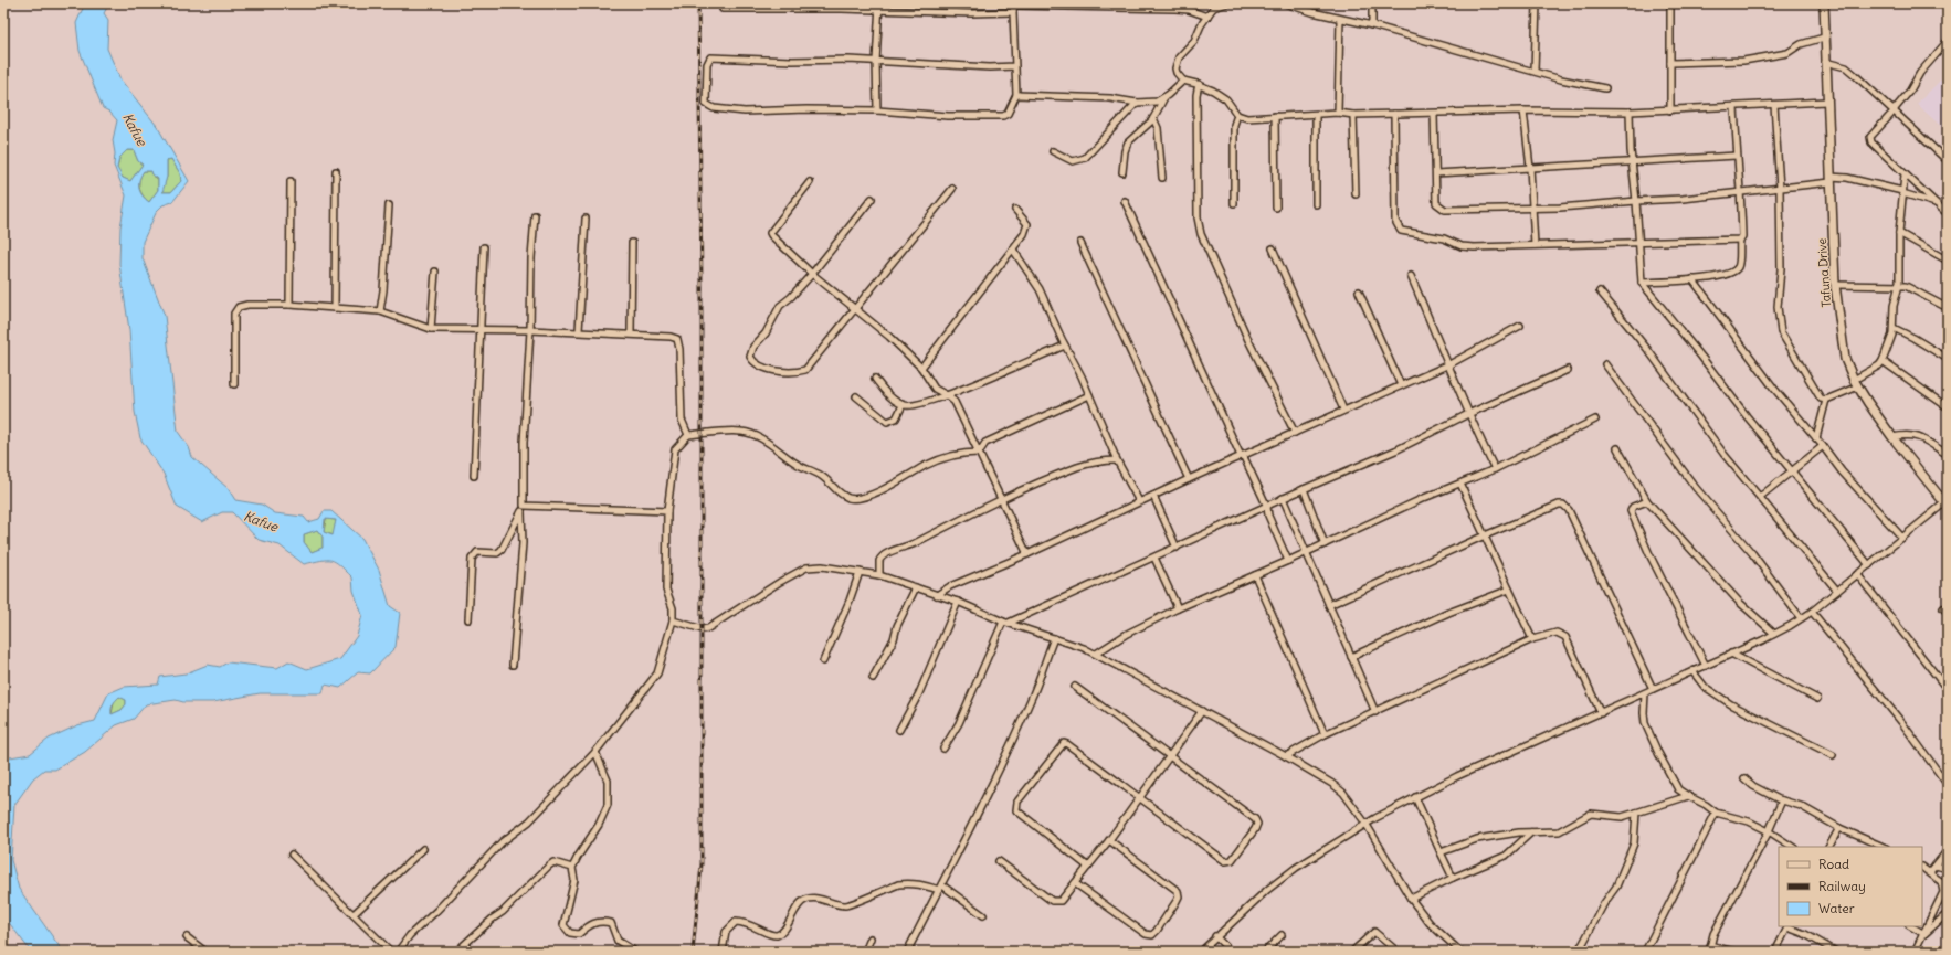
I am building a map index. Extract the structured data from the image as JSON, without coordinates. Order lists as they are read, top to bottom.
{
  "streets": {
    "main road": ["Tafuna Drive"]
  },
  "water": ["Kafue"],
  "legend": ["Road", "Railway", "Water"]
}
